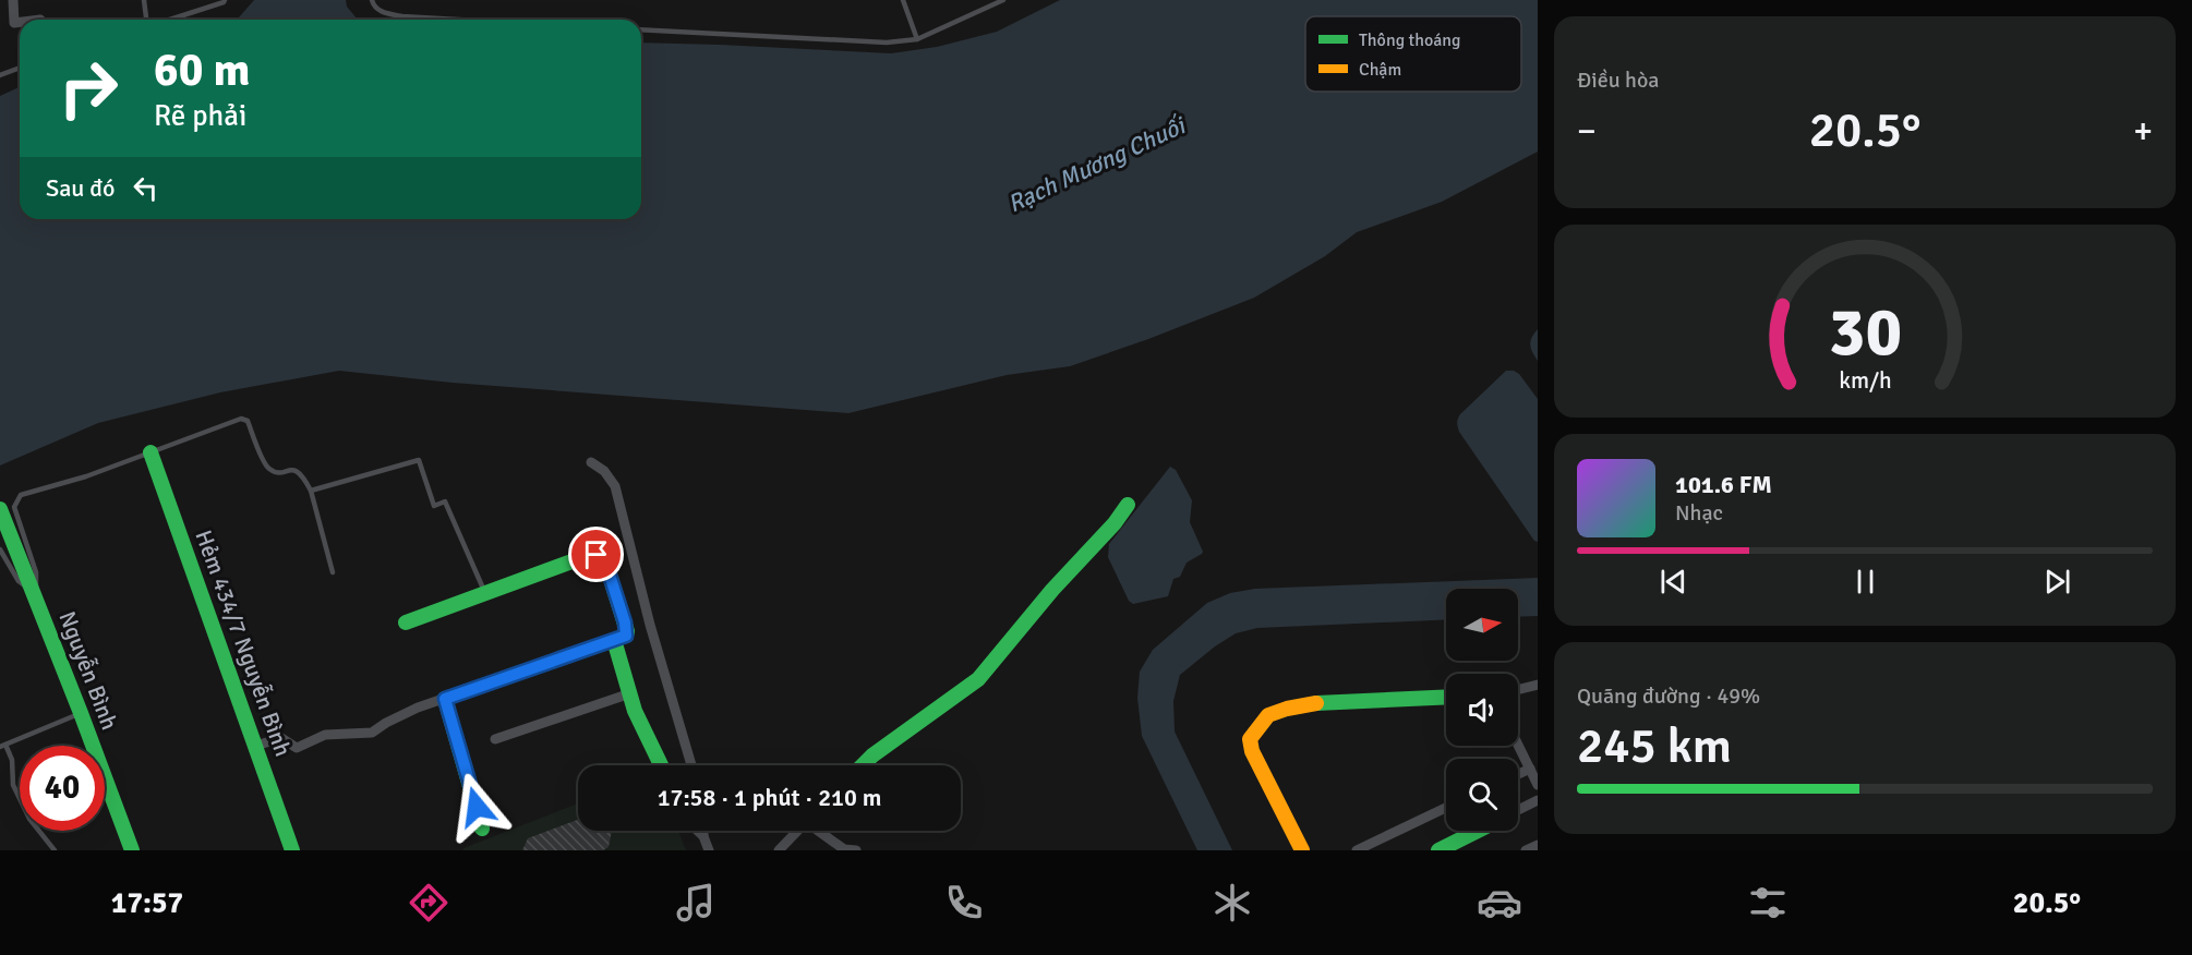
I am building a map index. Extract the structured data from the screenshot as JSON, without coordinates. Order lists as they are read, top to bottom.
{
  "streets": {
    "street": ["Hẻm 434/7 Nguyễn Bình", "Nguyễn Bình"]
  },
  "water": ["Rạch Mương Chuối"],
  "legend": ["Thông thoáng", "Chậm"],
  "north": "right",
  "page": {
    "tile": [
      "Điều hòa",
      ["Quãng đường · 49%", "245 km"]
    ],
    "turn": ["60 m", "Rẽ phải"],
    "heat": ["−", "20.5°", "+"],
    "then": "Sau đó",
    "song": ["101.6 FM", "Nhạc"],
    "limit": "40",
    "trip": "17:58 · 1 phút · 210 m",
    "tabs": ["17:57", "20.5°"],
    "gauge": ["30", "km/h"]
  }
}
